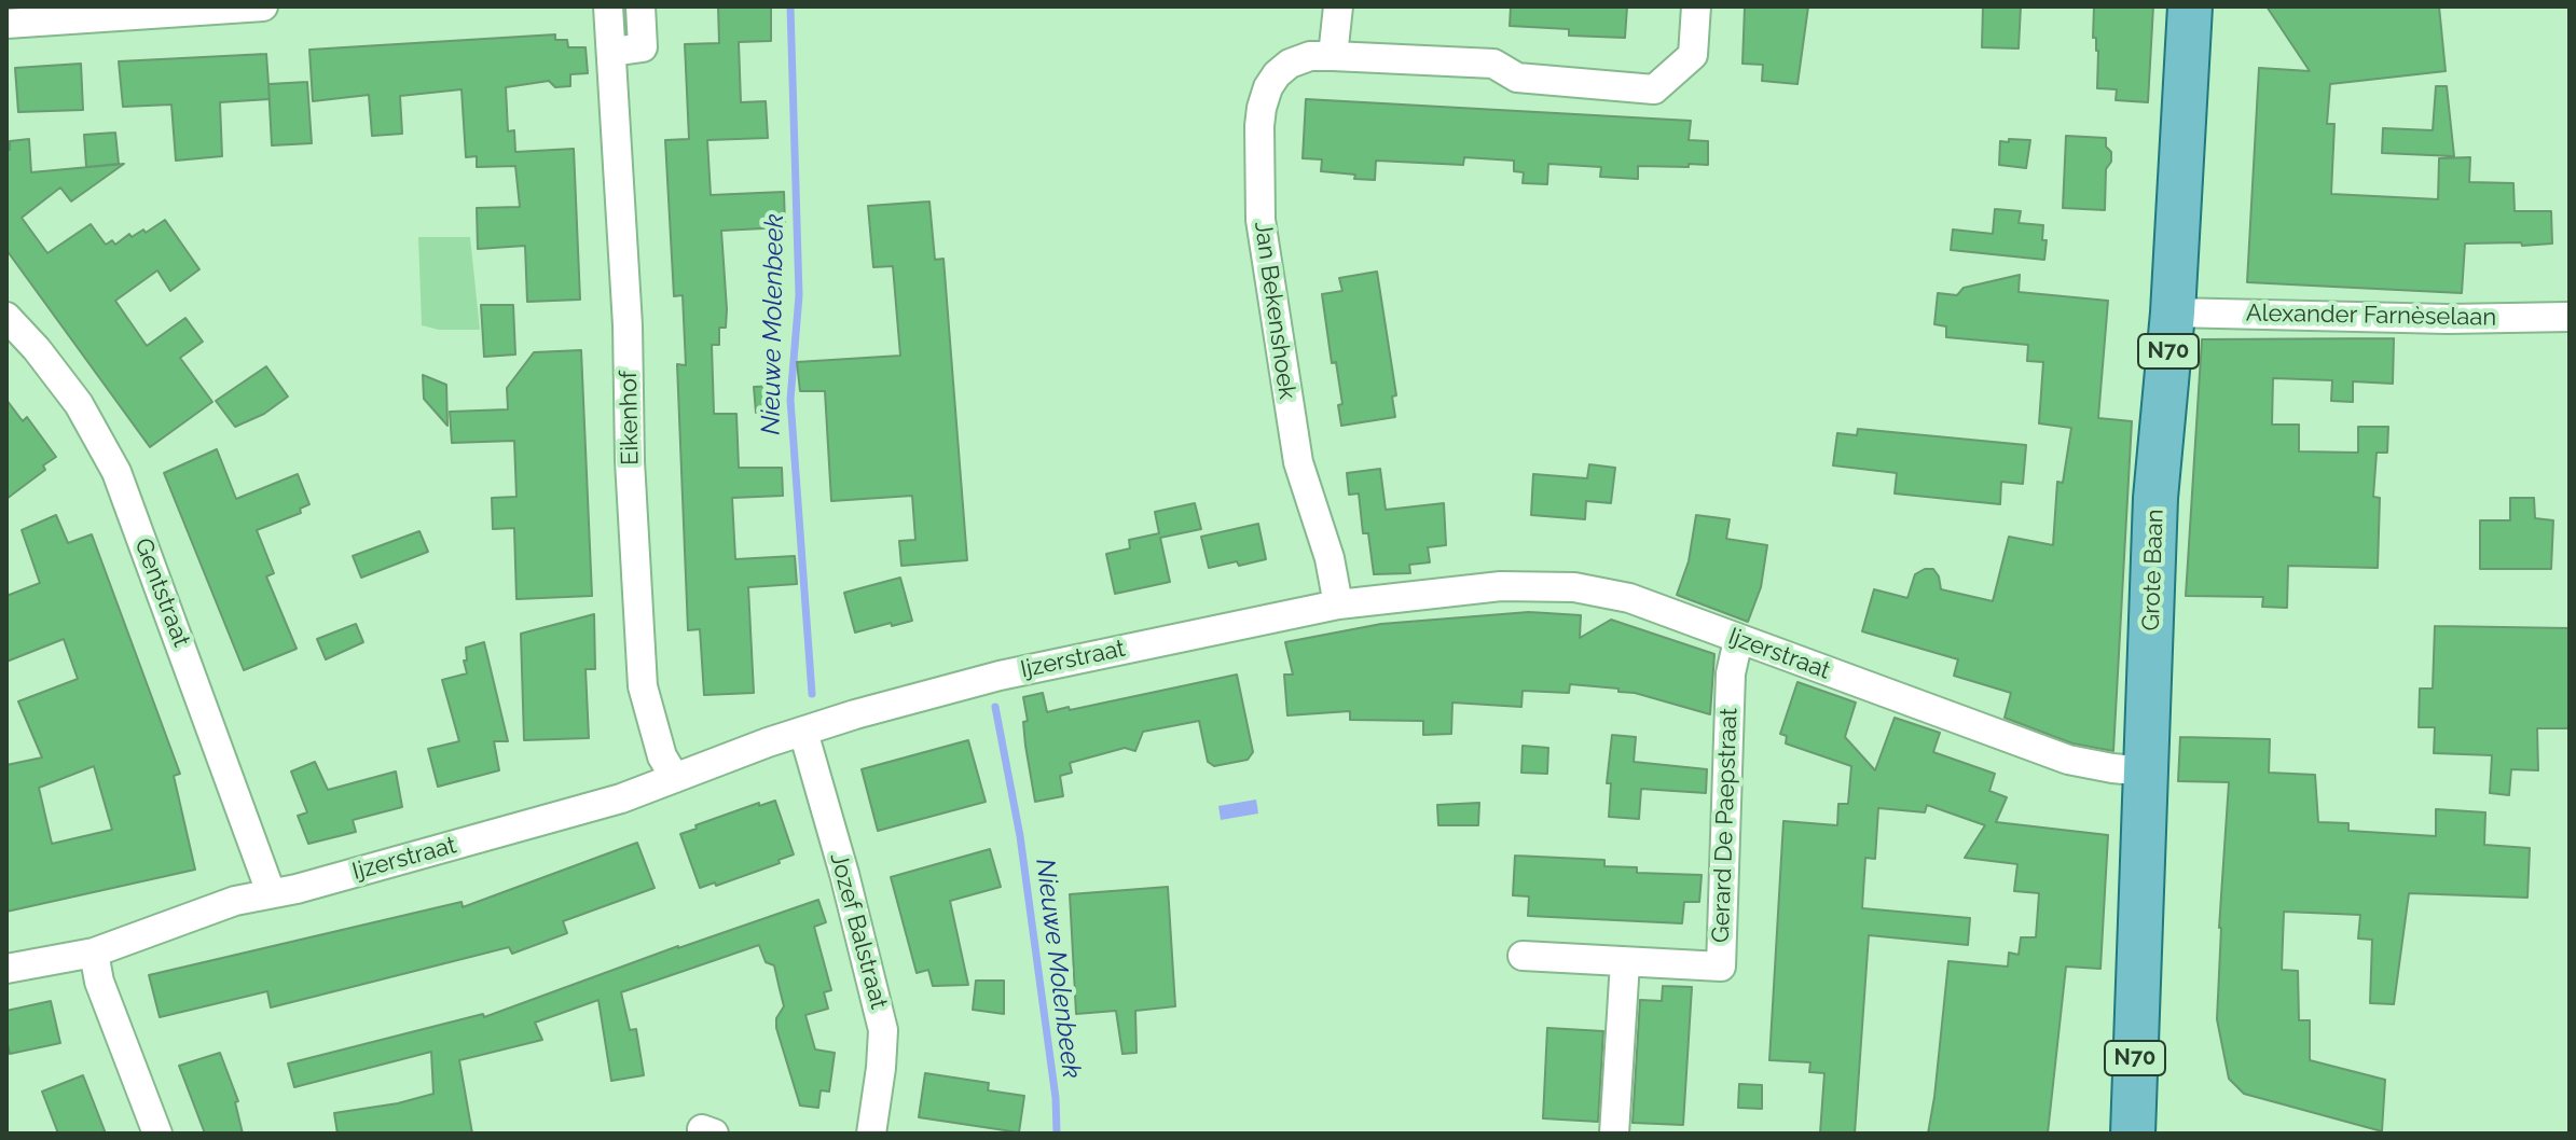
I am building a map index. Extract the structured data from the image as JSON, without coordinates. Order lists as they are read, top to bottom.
{
  "streets": {
    "main road": ["N70", "Grote Baan"],
    "street": [
      "Jan Bekenshoek",
      "Alexander Farnèselaan",
      "Eikenhof",
      "Gentstraat",
      "Ijzerstraat",
      "Gerard De Paepstraat",
      "Jozef Balstraat"
    ]
  },
  "crossings": [
    ["Jan Bekenshoek", "Ijzerstraat"],
    ["Alexander Farnèselaan", "Grote Baan"],
    ["Eikenhof", "Ijzerstraat"],
    ["Grote Baan", "Ijzerstraat"],
    ["Gentstraat", "Ijzerstraat"],
    ["Ijzerstraat", "Gerard De Paepstraat"],
    ["Ijzerstraat", "Jozef Balstraat"]
  ],
  "water": ["Nieuwe Molenbeek"]
}
